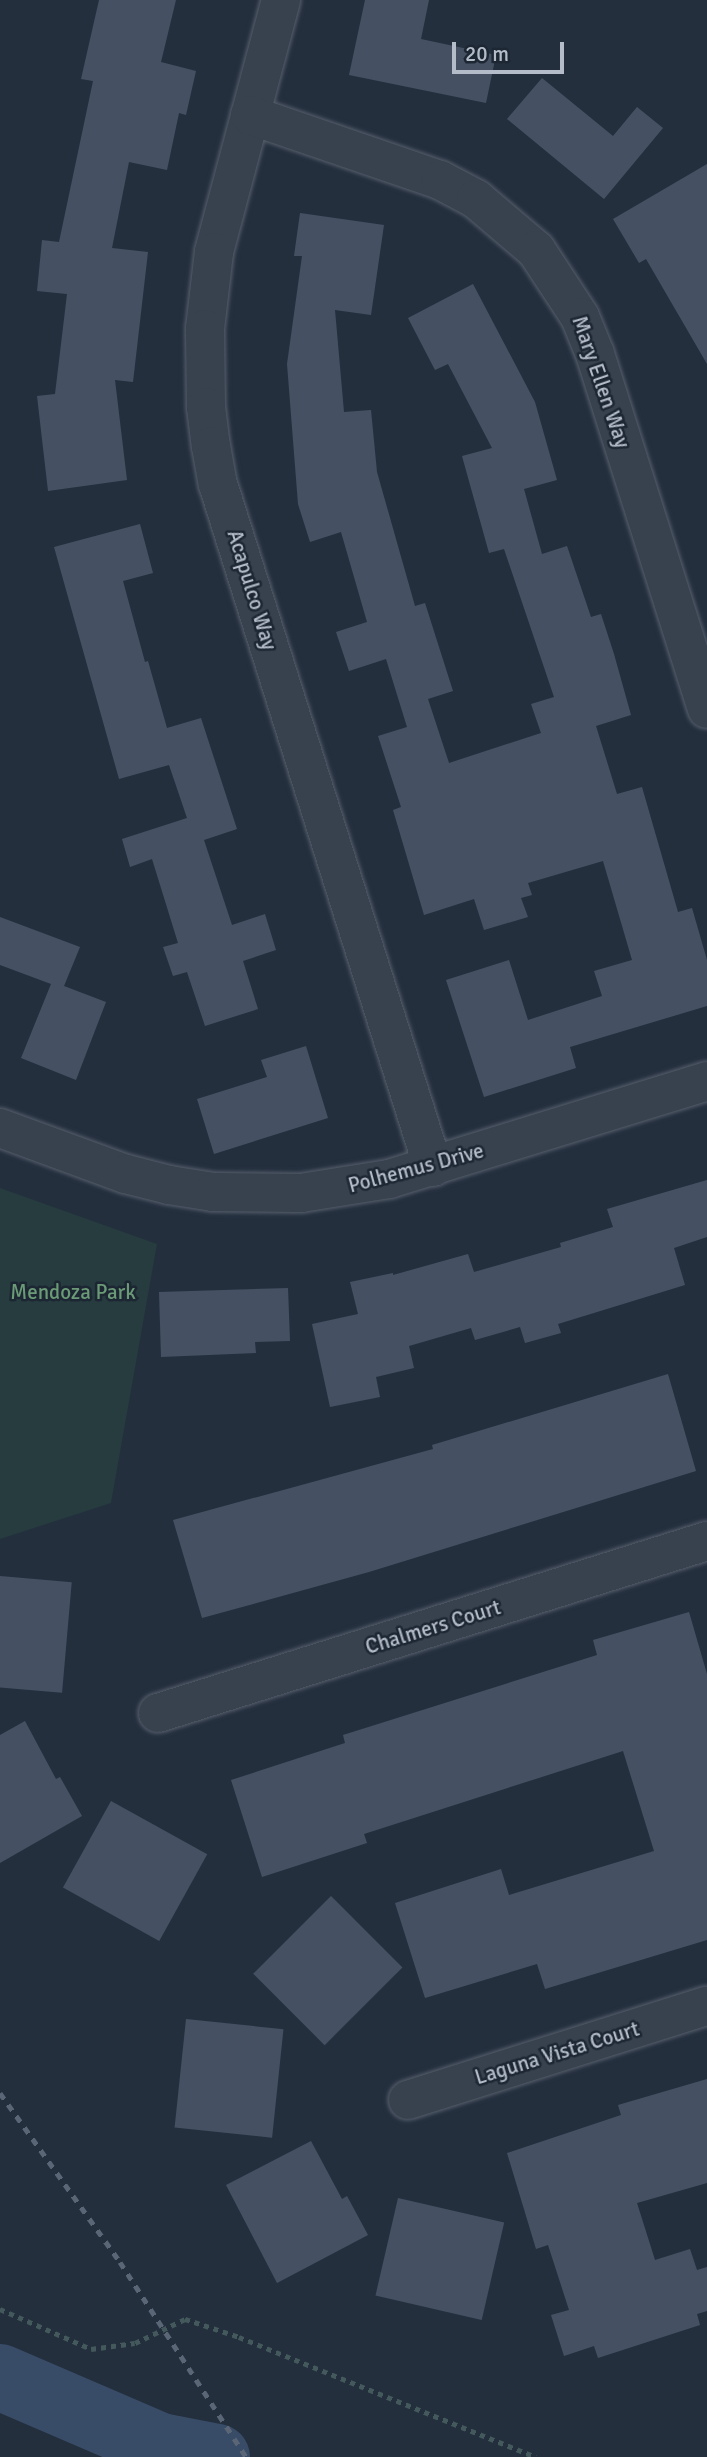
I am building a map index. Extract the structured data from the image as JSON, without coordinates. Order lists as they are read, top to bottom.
{
  "streets": {
    "street": [
      "Mary Ellen Way",
      "Acapulco Way",
      "Polhemus Drive",
      "Chalmers Court",
      "Laguna Vista Court"
    ]
  },
  "crossings": [
    ["Mary Ellen Way", "Acapulco Way"],
    ["Acapulco Way", "Polhemus Drive"]
  ],
  "parks": ["Mendoza Park"],
  "scale_bar": "20 m"
}
